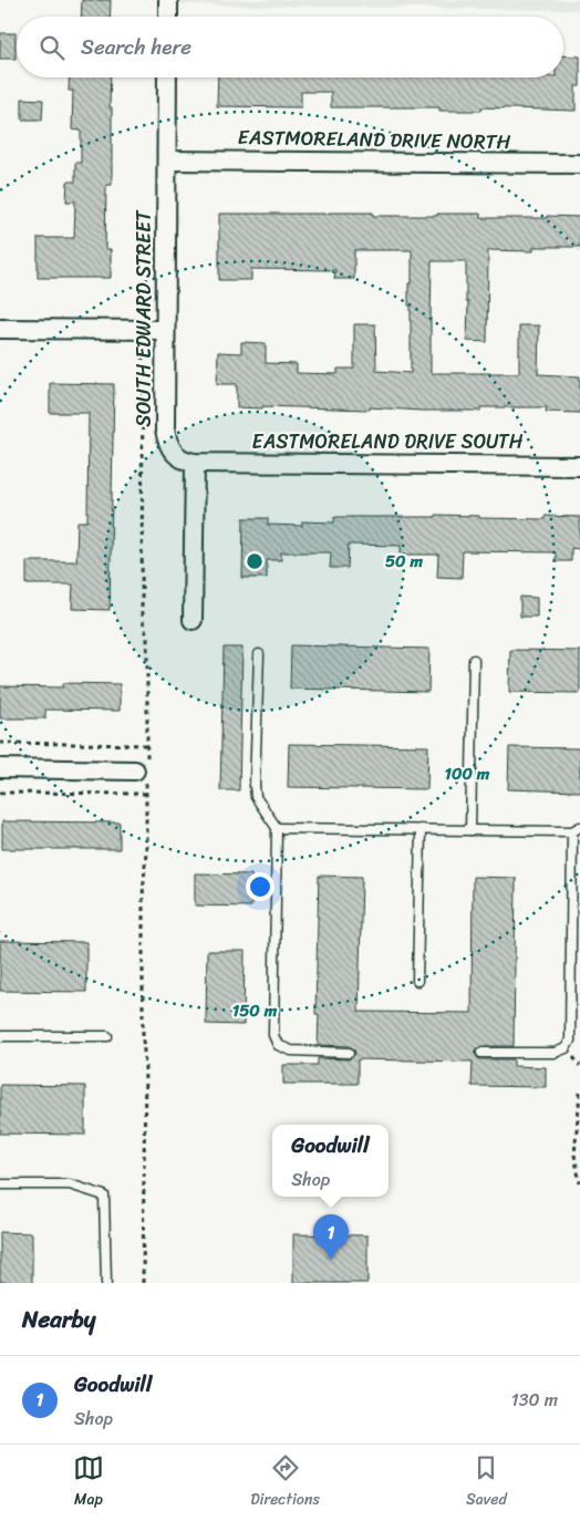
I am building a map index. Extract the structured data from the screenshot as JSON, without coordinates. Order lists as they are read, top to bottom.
{
  "streets": {
    "street": ["EASTMORELAND DRIVE NORTH", "SOUTH EDWARD STREET", "EASTMORELAND DRIVE SOUTH"]
  },
  "crossings": [
    ["EASTMORELAND DRIVE NORTH", "SOUTH EDWARD STREET"],
    ["SOUTH EDWARD STREET", "EASTMORELAND DRIVE SOUTH"]
  ],
  "page": {
    "search": "Search here",
    "popup": ["Goodwill", "Shop"],
    "pins": "1",
    "heading": "Nearby",
    "list": [
      {
        "mark": "1",
        "name": "Goodwill",
        "note": "Shop",
        "value": "130 m"
      }
    ],
    "nav": ["Map", "Directions", "Saved"]
  },
  "rings": ["50 m", "100 m", "150 m"]
}
